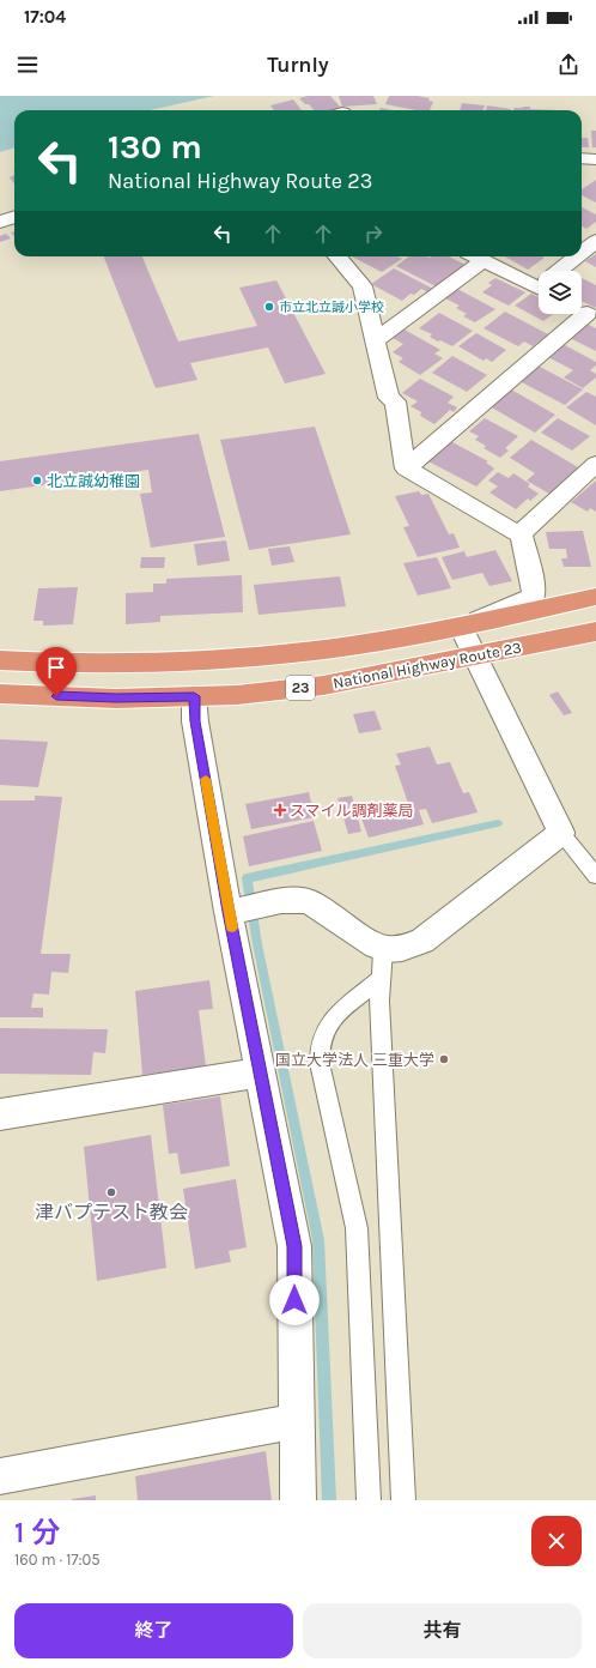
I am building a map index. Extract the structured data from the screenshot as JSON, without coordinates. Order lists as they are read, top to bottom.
{
  "streets": {
    "highway": ["National Highway Route 23", "23"]
  },
  "places": {
    "other": [
      "市立北立誠小学校",
      "北立誠幼稚園",
      "国立大学法人 三重大学",
      "津バプテスト教会"
    ],
    "health": ["スマイル調剤薬局"]
  },
  "page": {
    "status": "17:04",
    "header": "Turnly",
    "turn": ["130 m", "National Highway Route 23"],
    "heading": ["1 分", "160 m · 17:05"],
    "buttons": ["終了", "共有"]
  }
}
